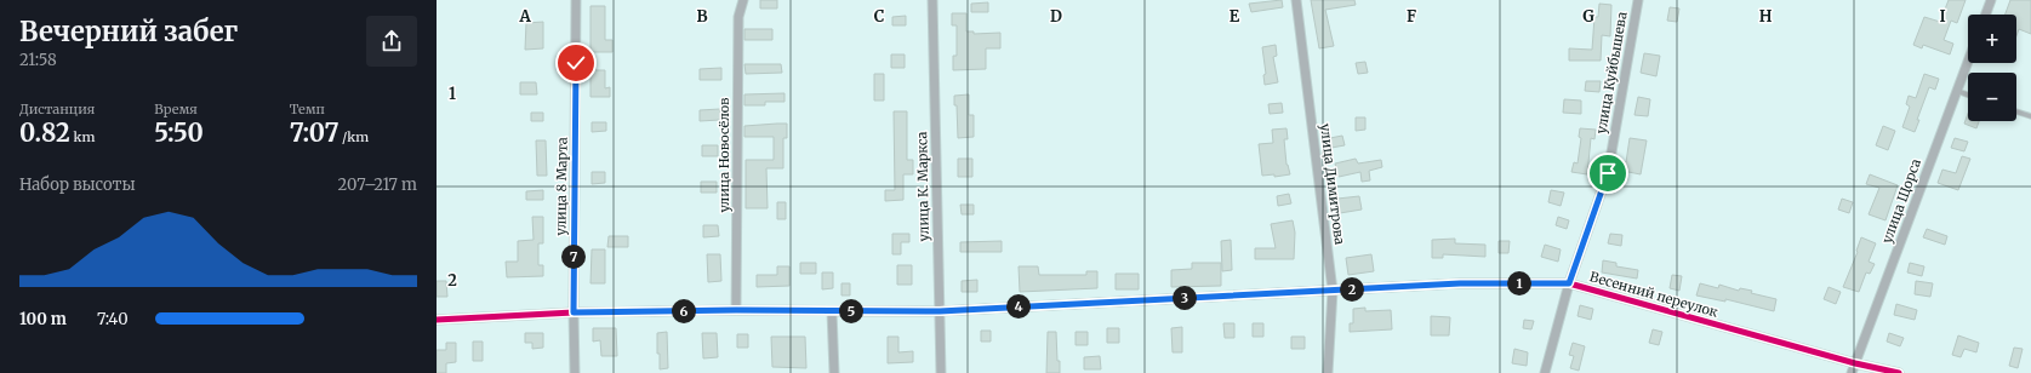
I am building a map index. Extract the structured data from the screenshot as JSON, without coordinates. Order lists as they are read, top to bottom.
{
  "streets": {
    "street": [
      "улица Куйбышева",
      "улица Новосёлов",
      "улица Димитрова",
      "улица 8 Марта",
      "улица К. Маркса",
      "улица Щорса",
      "Весенний переулок"
    ]
  },
  "crossings": [
    ["улица Куйбышева", "Весенний переулок"],
    ["улица Новосёлов", "Весенний переулок"],
    ["улица Димитрова", "Весенний переулок"],
    ["улица 8 Марта", "Весенний переулок"],
    ["улица К. Маркса", "Весенний переулок"],
    ["улица Щорса", "Весенний переулок"]
  ],
  "page": {
    "heading": ["Вечерний забег", "21:58"],
    "map_buttons": ["+", "−"],
    "stats": [
      ["Дистанция", "0.82 km"],
      ["Время", "5:50"],
      ["Темп", "7:07 /km"]
    ],
    "chart": ["Набор высоты", "207–217 m"],
    "pins": [
      "7",
      "1",
      "2",
      "3",
      "4",
      "5",
      "6"
    ],
    "list": [
      {
        "name": "100 m",
        "note": "7:40"
      }
    ]
  },
  "grid": {
    "columns": [
      "A",
      "B",
      "C",
      "D",
      "E",
      "F",
      "G",
      "H",
      "I"
    ],
    "rows": ["1", "2"]
  }
}
